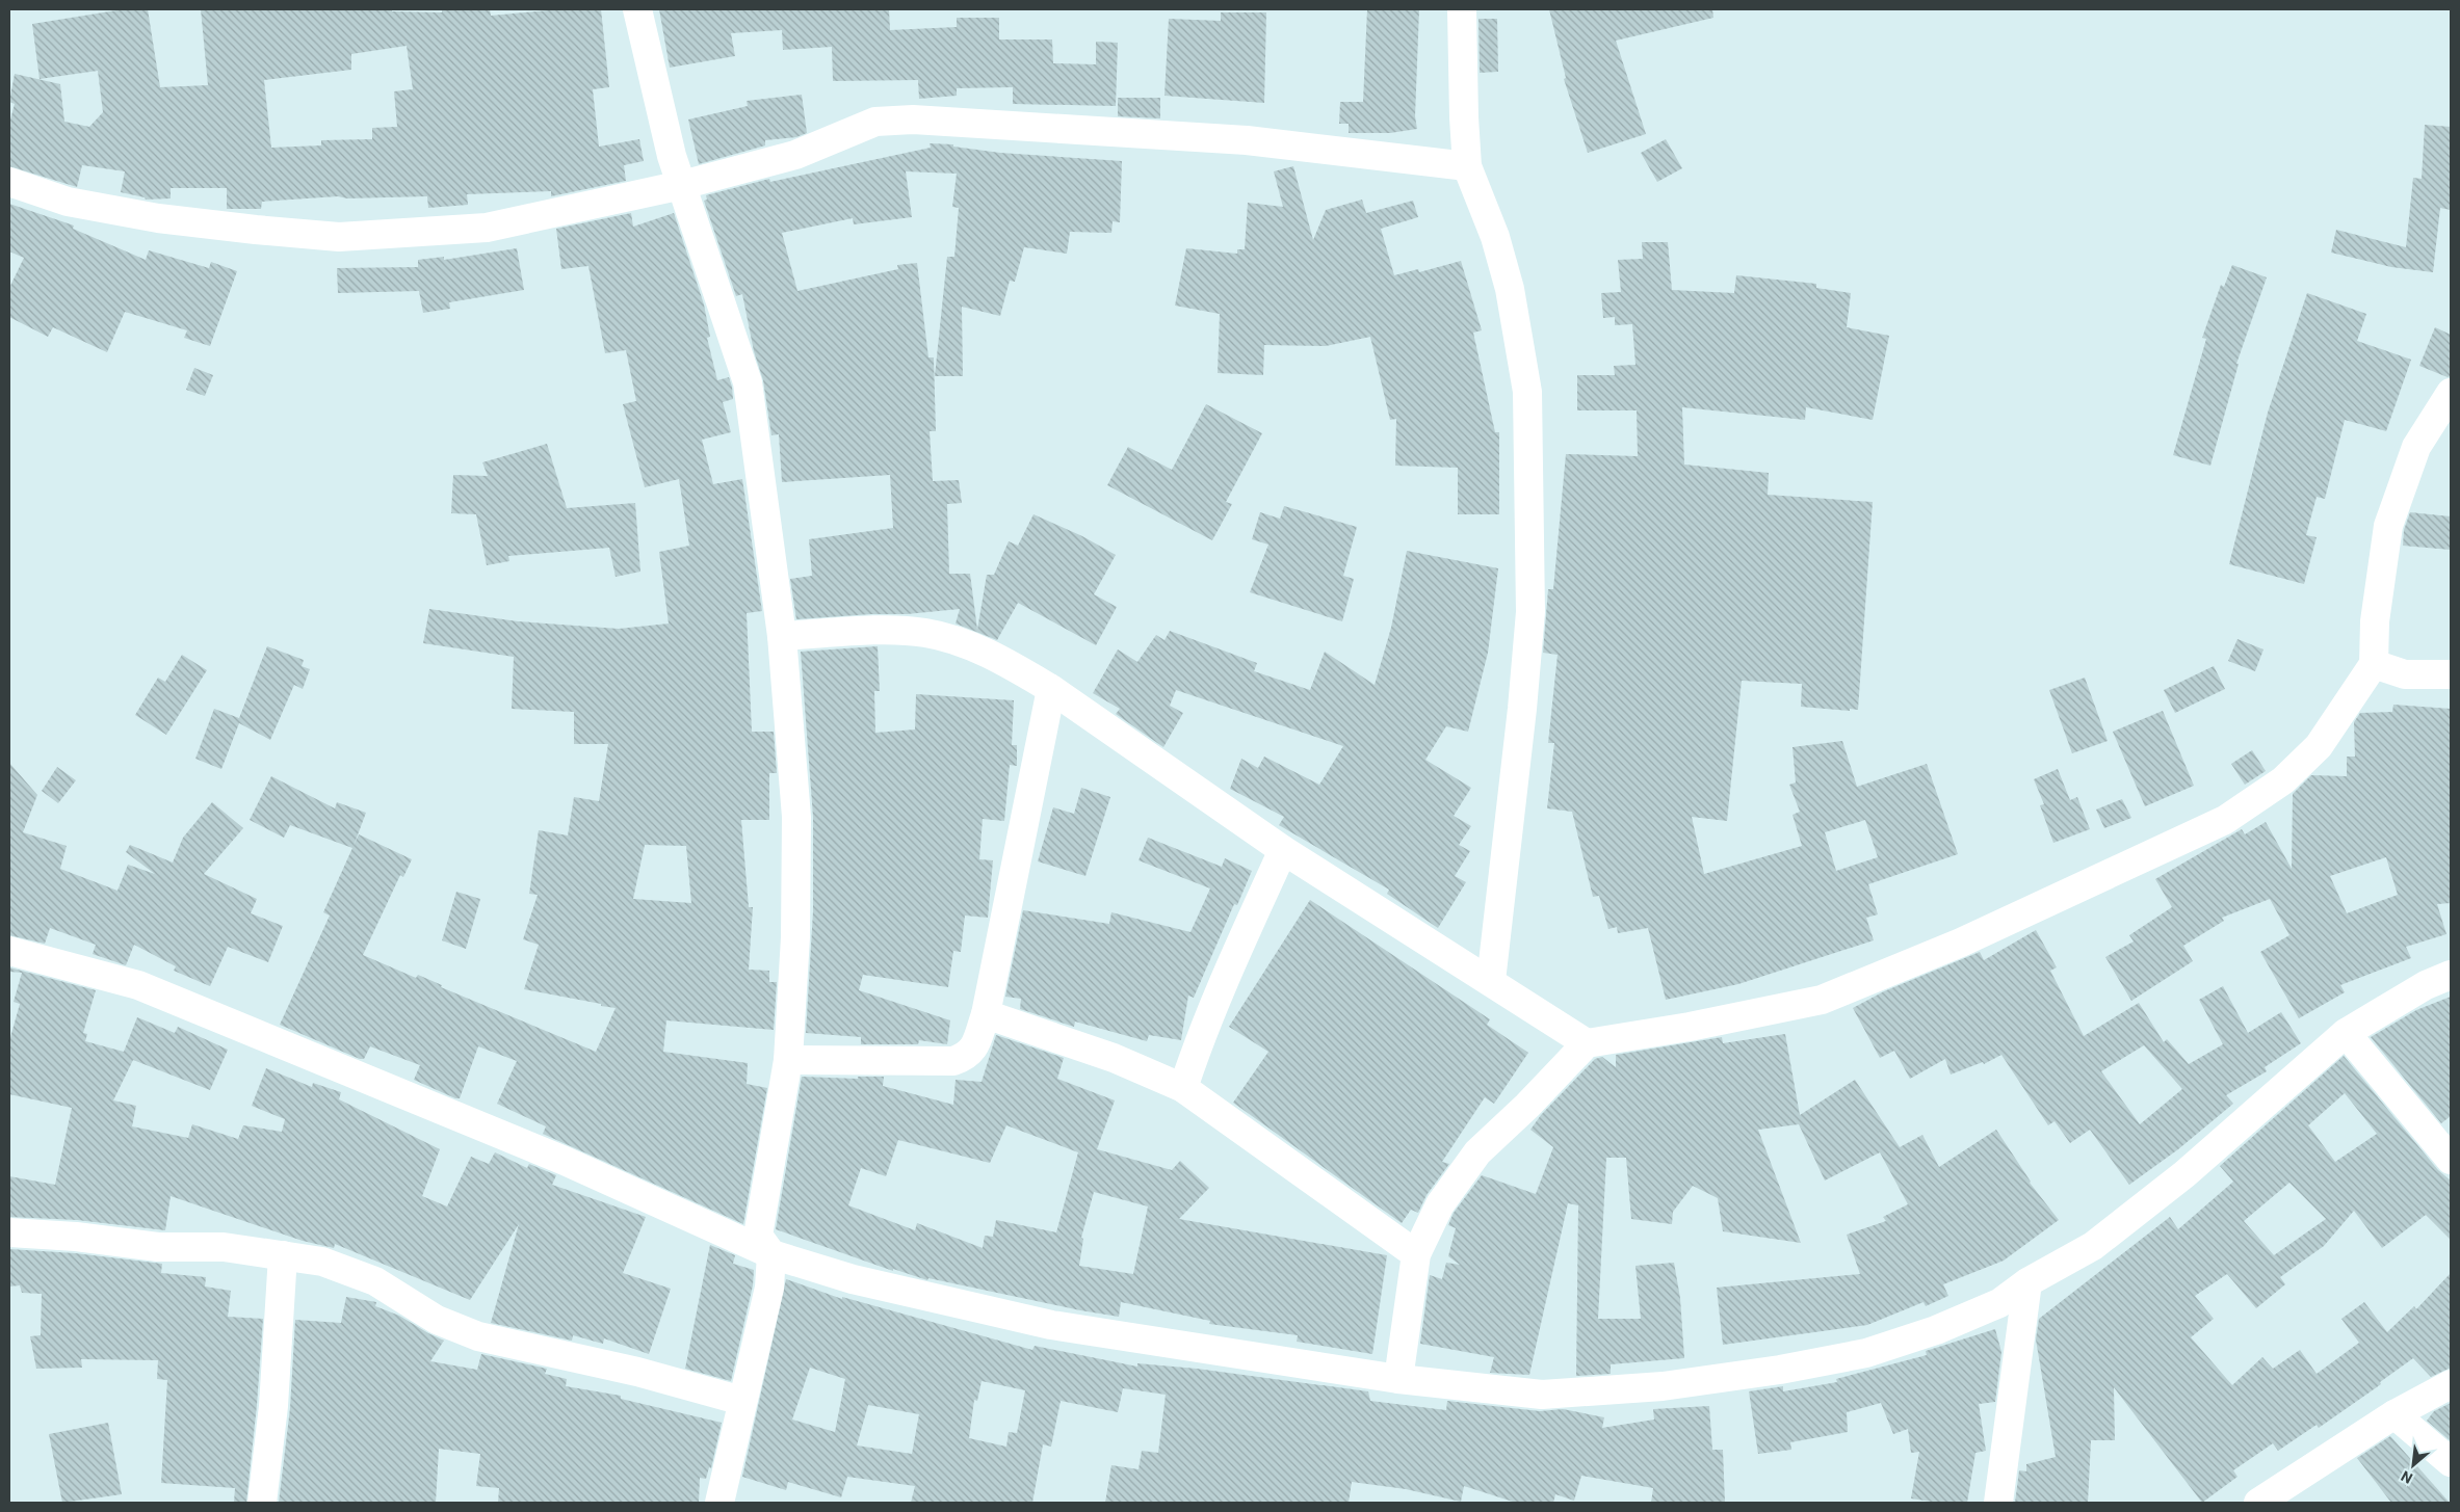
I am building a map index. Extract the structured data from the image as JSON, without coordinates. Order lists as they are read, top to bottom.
{
  "north": "bottom left"
}
